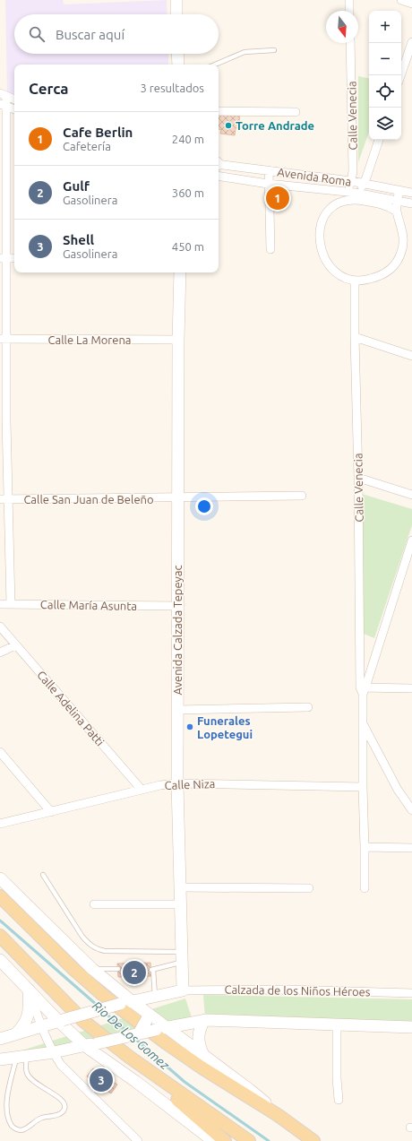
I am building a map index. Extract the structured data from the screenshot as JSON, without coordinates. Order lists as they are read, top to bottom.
{
  "streets": {
    "street": [
      "Calle Venecia",
      "Avenida Roma",
      "Calle La Morena",
      "Calle San Juan de Beleño",
      "Calle María Asunta",
      "Avenida Calzada Tepeyac",
      "Calle Adelina Patti",
      "Calle Niza",
      "Calzada de los Niños Héroes"
    ]
  },
  "crossings": [
    ["Calle Venecia", "Avenida Roma"],
    ["Calle Venecia", "Calle Niza"],
    ["Calle La Morena", "Avenida Calzada Tepeyac"],
    ["Calle San Juan de Beleño", "Avenida Calzada Tepeyac"],
    ["Calle María Asunta", "Avenida Calzada Tepeyac"],
    ["Avenida Calzada Tepeyac", "Calle Niza"],
    ["Avenida Calzada Tepeyac", "Calzada de los Niños Héroes"],
    ["Calle Adelina Patti", "Calle Niza"]
  ],
  "water": ["Rio De Los Gomez"],
  "places": ["Torre Andrade", "Funerales Lopetegui"],
  "north": "bottom",
  "page": {
    "map_buttons": ["+", "−"],
    "search": "Buscar aquí",
    "heading": ["Cerca", "3 resultados"],
    "list": [
      {
        "mark": "1",
        "name": "Cafe Berlin",
        "note": "Cafetería",
        "value": "240 m"
      },
      {
        "mark": "2",
        "name": "Gulf",
        "note": "Gasolinera",
        "value": "360 m"
      },
      {
        "mark": "3",
        "name": "Shell",
        "note": "Gasolinera",
        "value": "450 m"
      }
    ],
    "pins": ["1", "2", "3"]
  }
}
